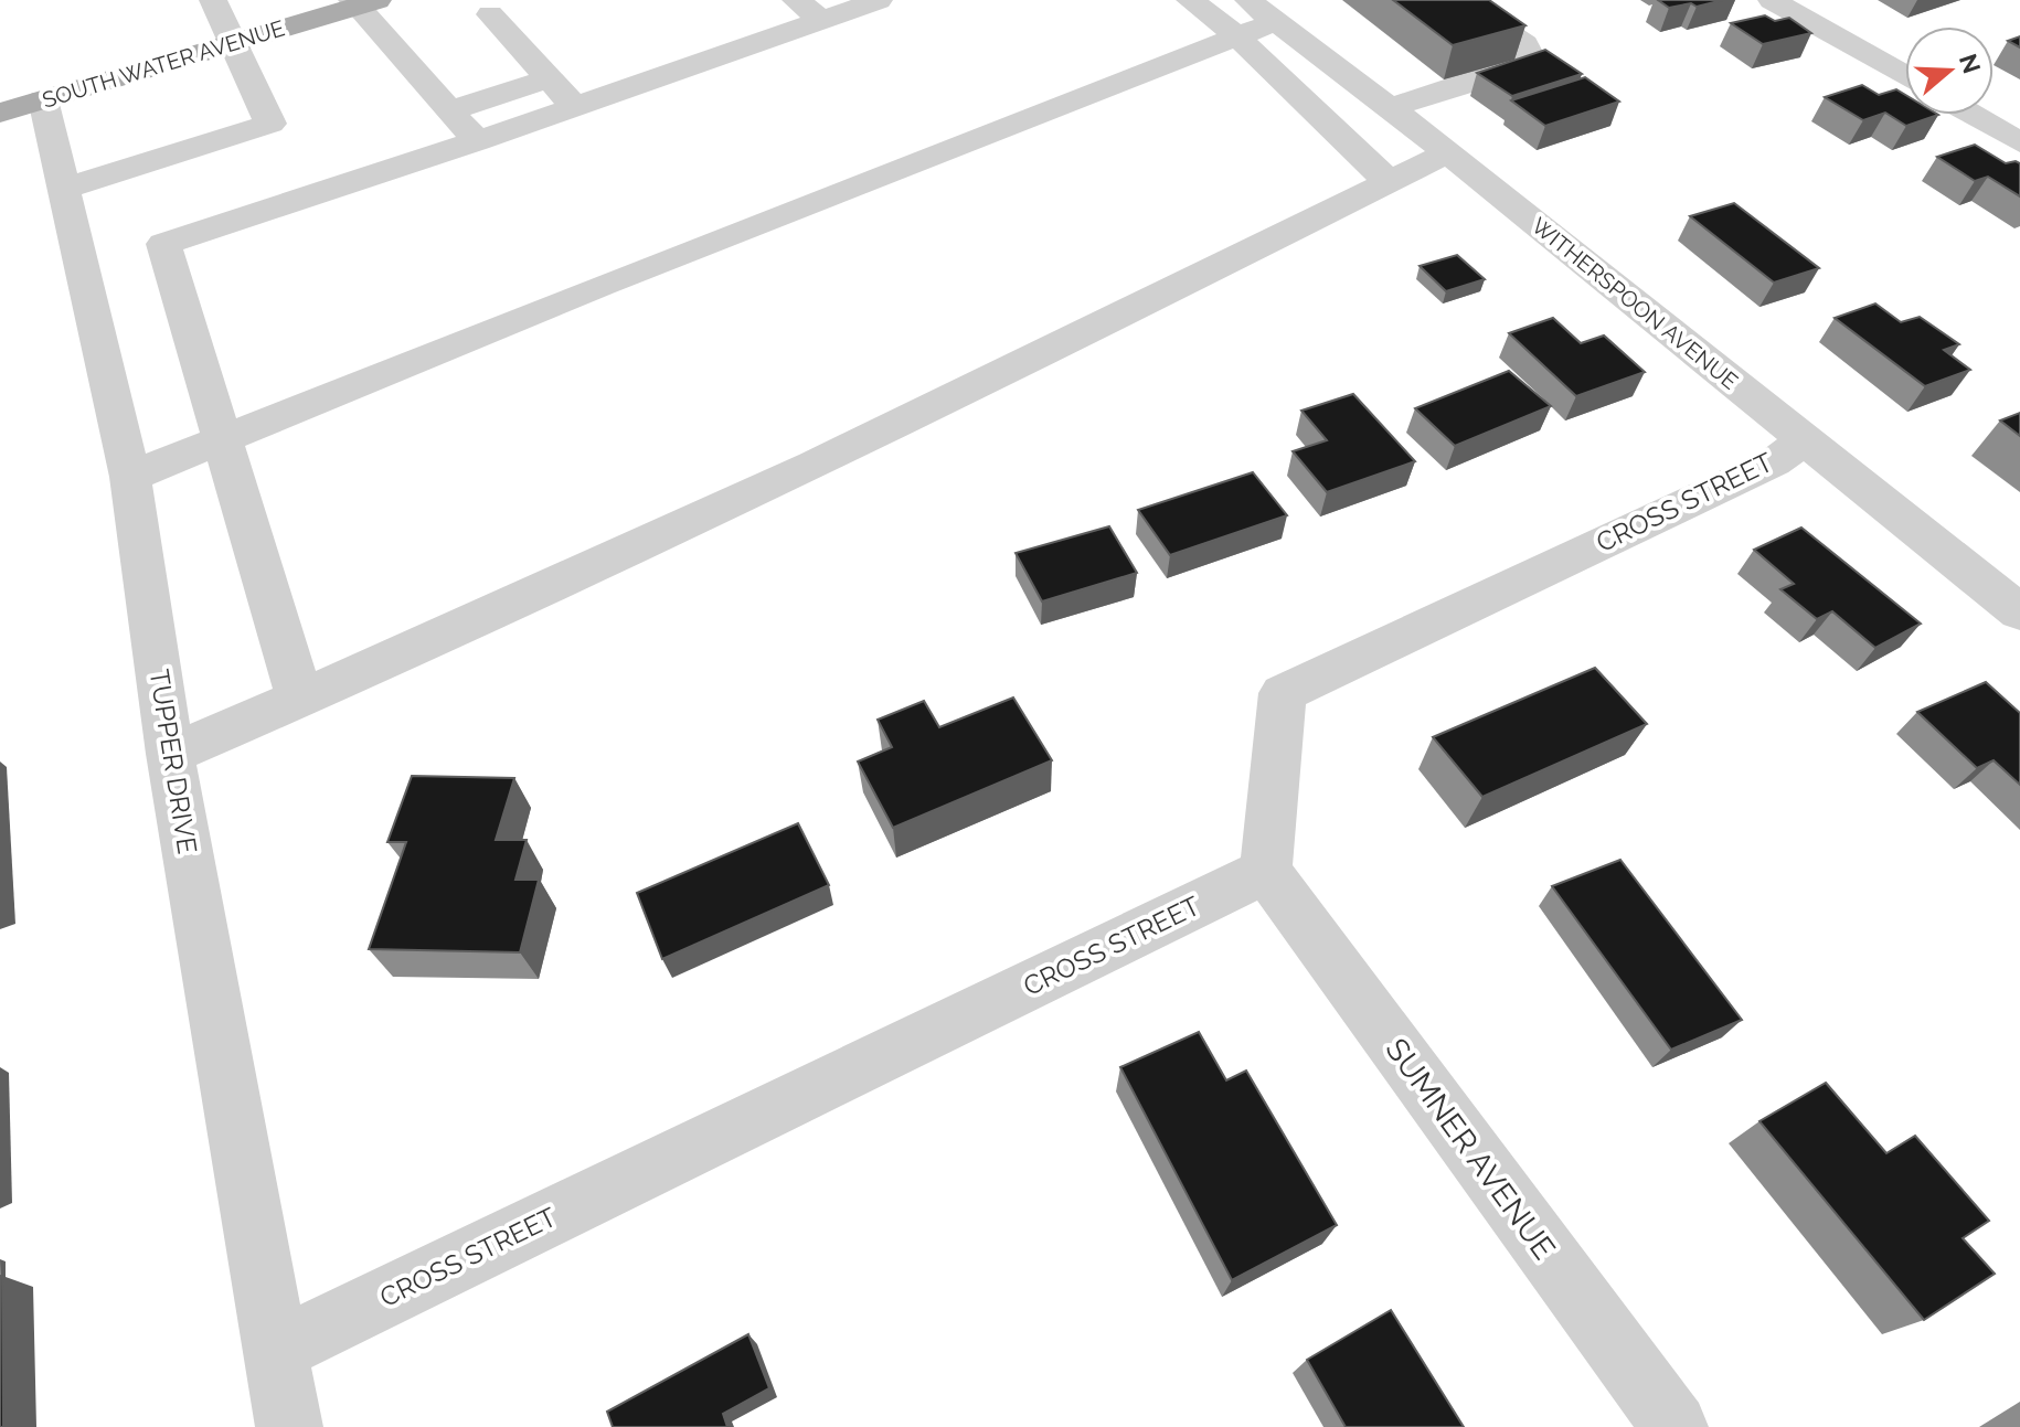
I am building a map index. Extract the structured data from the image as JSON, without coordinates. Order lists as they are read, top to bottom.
{
  "streets": {
    "main road": ["SOUTH WATER AVENUE"],
    "street": [
      "WITHERSPOON AVENUE",
      "CROSS STREET",
      "TUPPER DRIVE",
      "SUMNER AVENUE"
    ]
  },
  "crossings": [
    ["SOUTH WATER AVENUE", "TUPPER DRIVE"],
    ["WITHERSPOON AVENUE", "CROSS STREET"],
    ["CROSS STREET", "TUPPER DRIVE"],
    ["CROSS STREET", "SUMNER AVENUE"]
  ],
  "north": "right"
}
